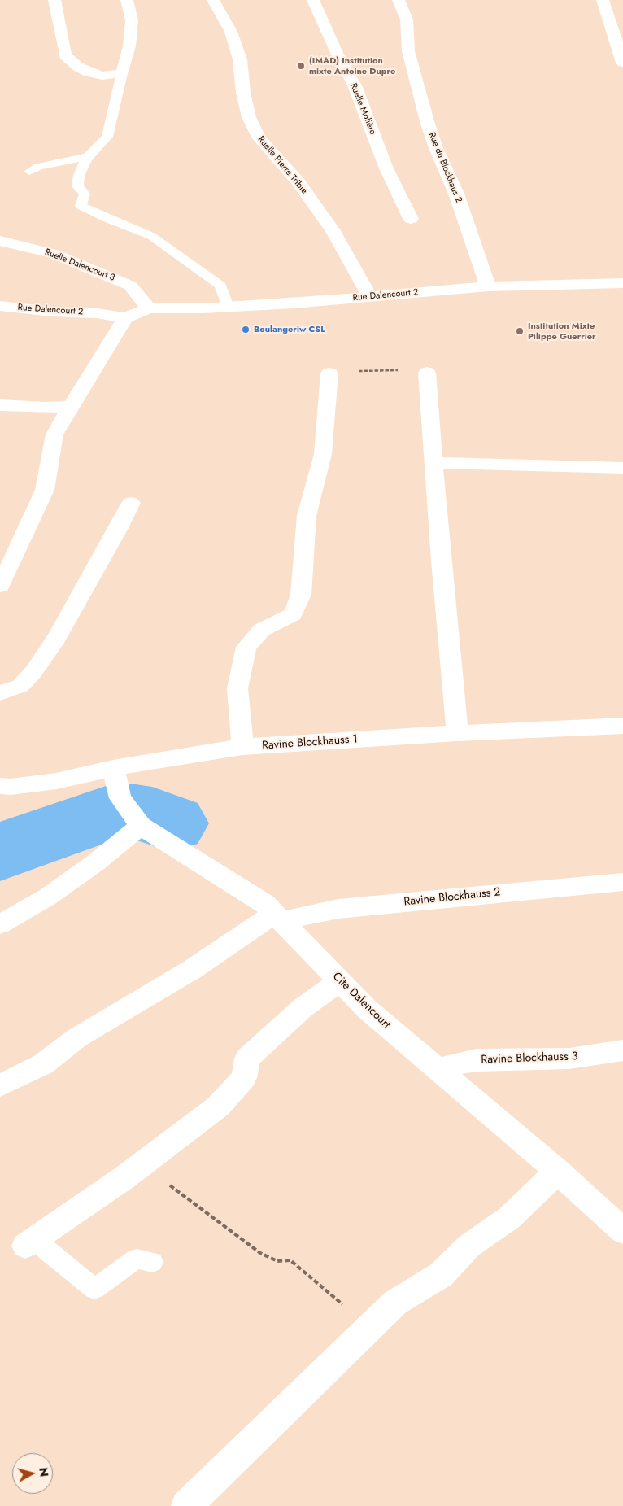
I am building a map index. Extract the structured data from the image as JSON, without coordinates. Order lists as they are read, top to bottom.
{
  "streets": {
    "street": [
      "Ruelle Molière",
      "Ruelle Pierre Tribie",
      "Rue du Blockhaus 2",
      "Ruelle Dalencourt 3",
      "Rue Dalencourt 2",
      "Ravine Blockhauss 1",
      "Ravine Blockhauss 2",
      "Cite Dalencourt",
      "Ravine Blockhauss 3"
    ]
  },
  "crossings": [
    ["Ruelle Pierre Tribie", "Rue Dalencourt 2"],
    ["Rue du Blockhaus 2", "Rue Dalencourt 2"],
    ["Ruelle Dalencourt 3", "Rue Dalencourt 2"],
    ["Ravine Blockhauss 1", "Cite Dalencourt"],
    ["Ravine Blockhauss 2", "Cite Dalencourt"],
    ["Cite Dalencourt", "Ravine Blockhauss 3"]
  ],
  "places": ["(IMAD) Institution mixte Antoine Dupre", "Boulangeriw CSL", "Institution Mixte Pilippe Guerrier"],
  "north": "right"
}
